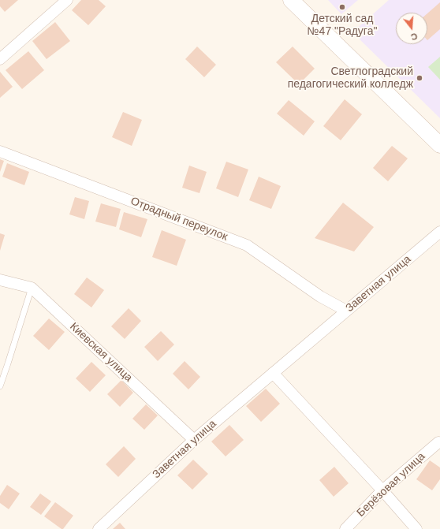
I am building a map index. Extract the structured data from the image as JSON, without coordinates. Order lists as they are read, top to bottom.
{
  "streets": {
    "street": [
      "Отрадный переулок",
      "Заветная улица",
      "Киевская улица",
      "Берёзовая улица"
    ]
  },
  "crossings": [
    ["Отрадный переулок", "Заветная улица"],
    ["Заветная улица", "Киевская улица"]
  ],
  "places": ["Детский сад №47 \"Радуга\"", "Светлоградский педагогический колледж"],
  "north": "bottom"
}
